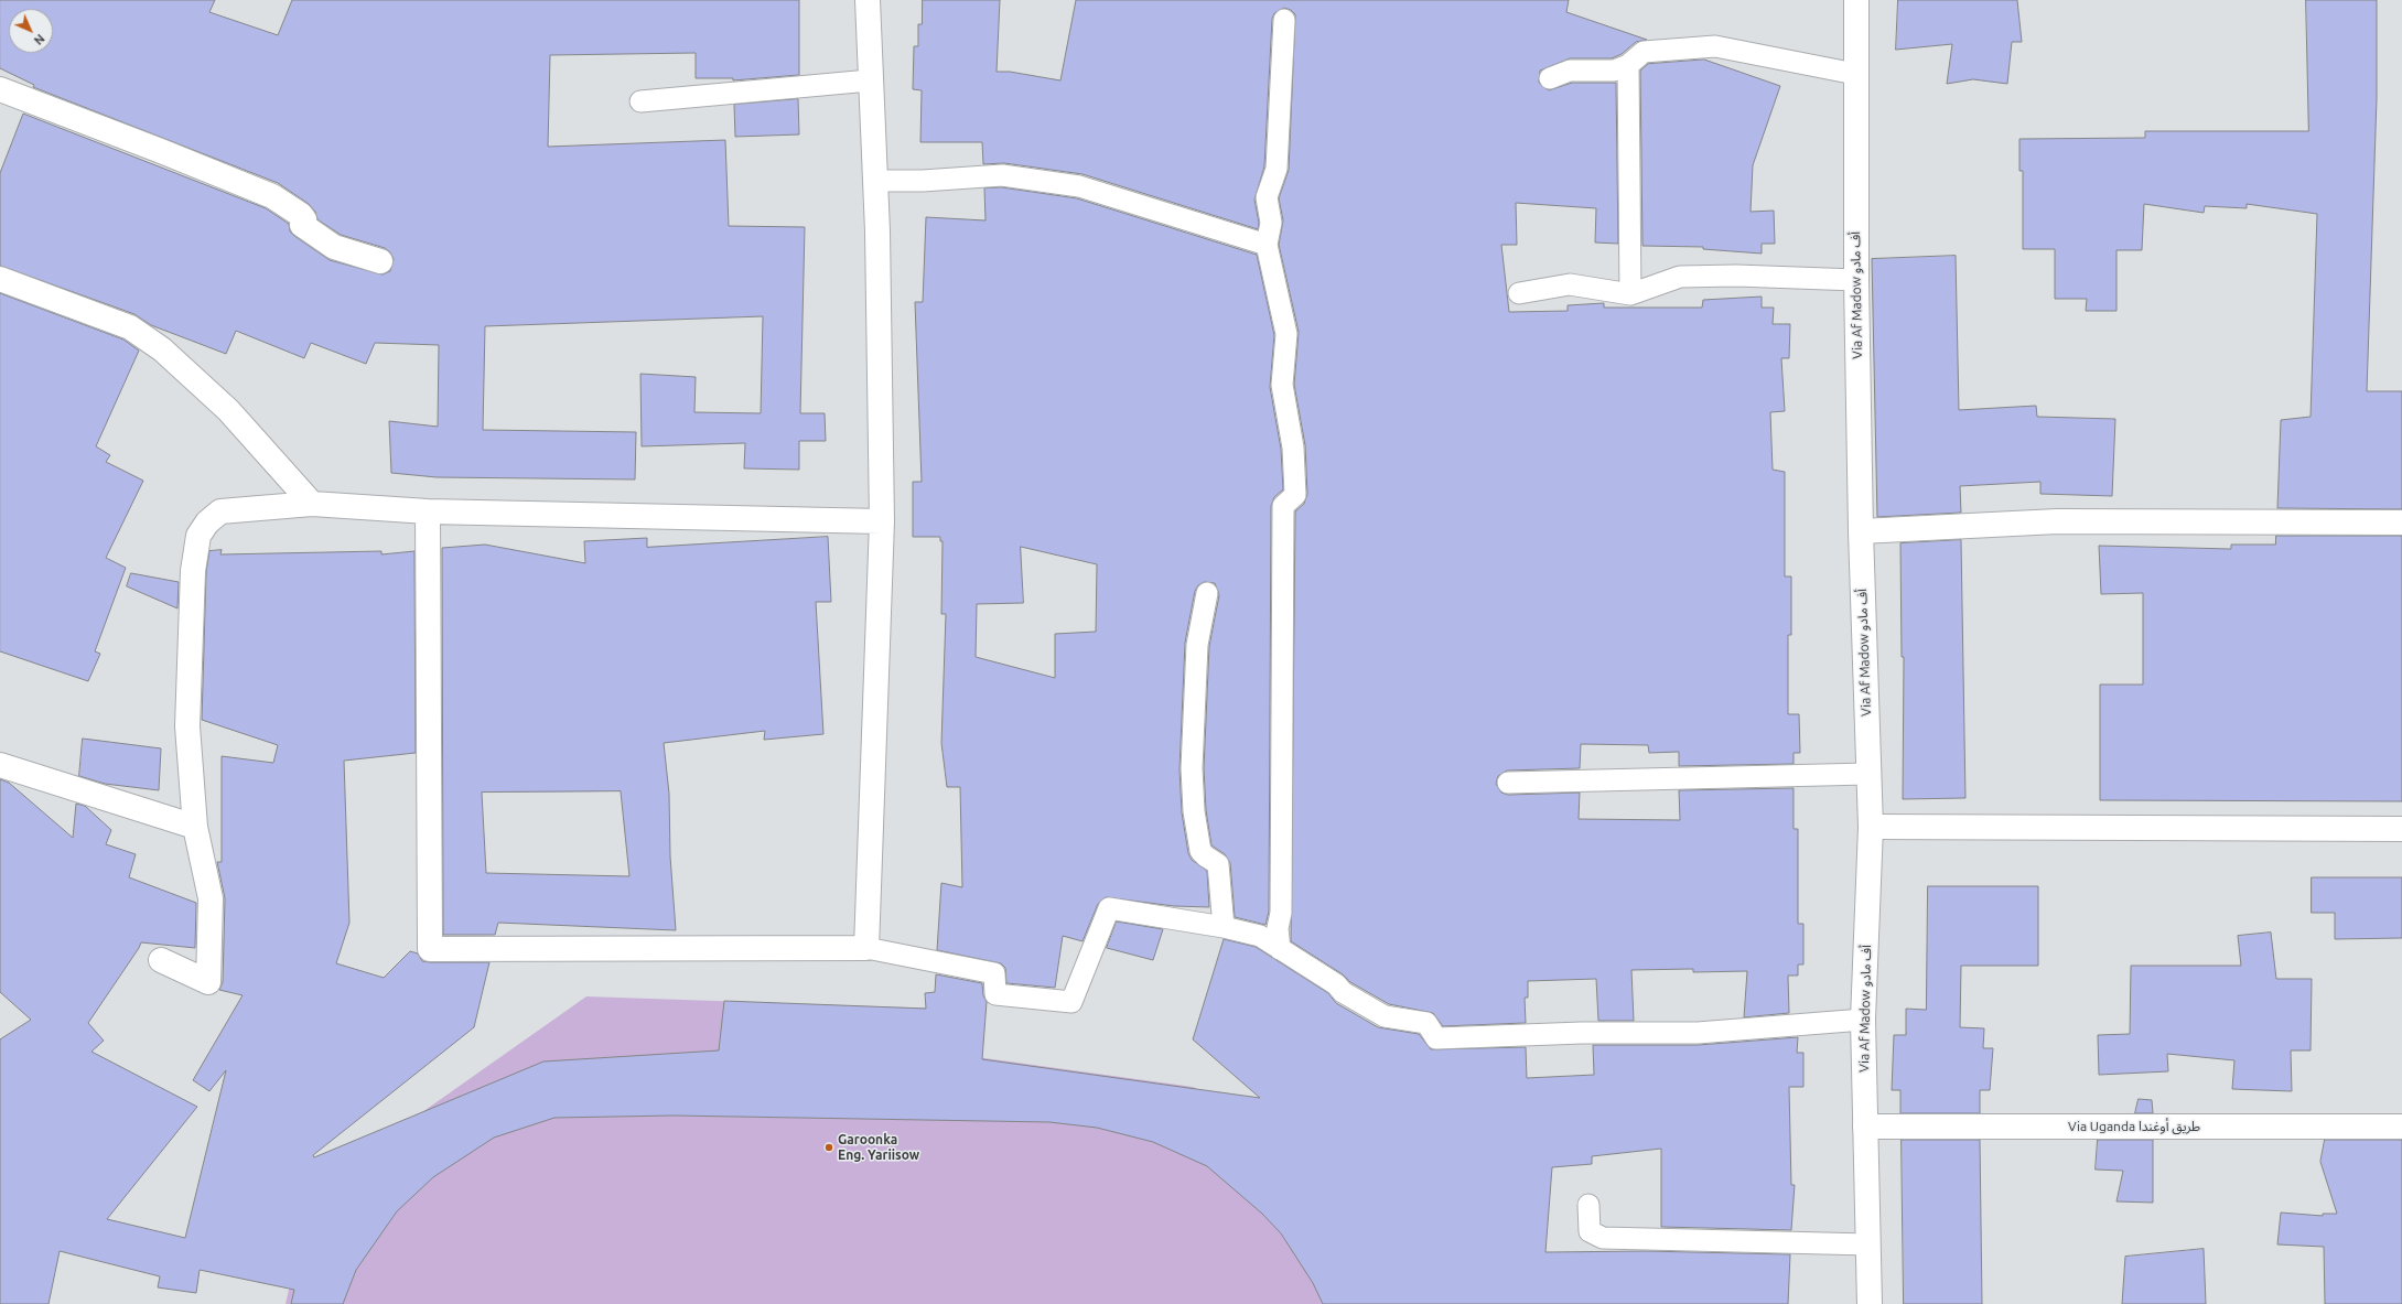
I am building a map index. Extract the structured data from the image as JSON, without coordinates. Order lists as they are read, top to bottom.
{
  "streets": {
    "street": ["Via Af Madow أف مادو", "Via Uganda طريق أوغندا"]
  },
  "crossings": [
    ["Via Af Madow أف مادو", "Via Uganda طريق أوغندا"]
  ],
  "places": ["Garoonka Eng. Yariisow"],
  "north": "bottom right"
}
